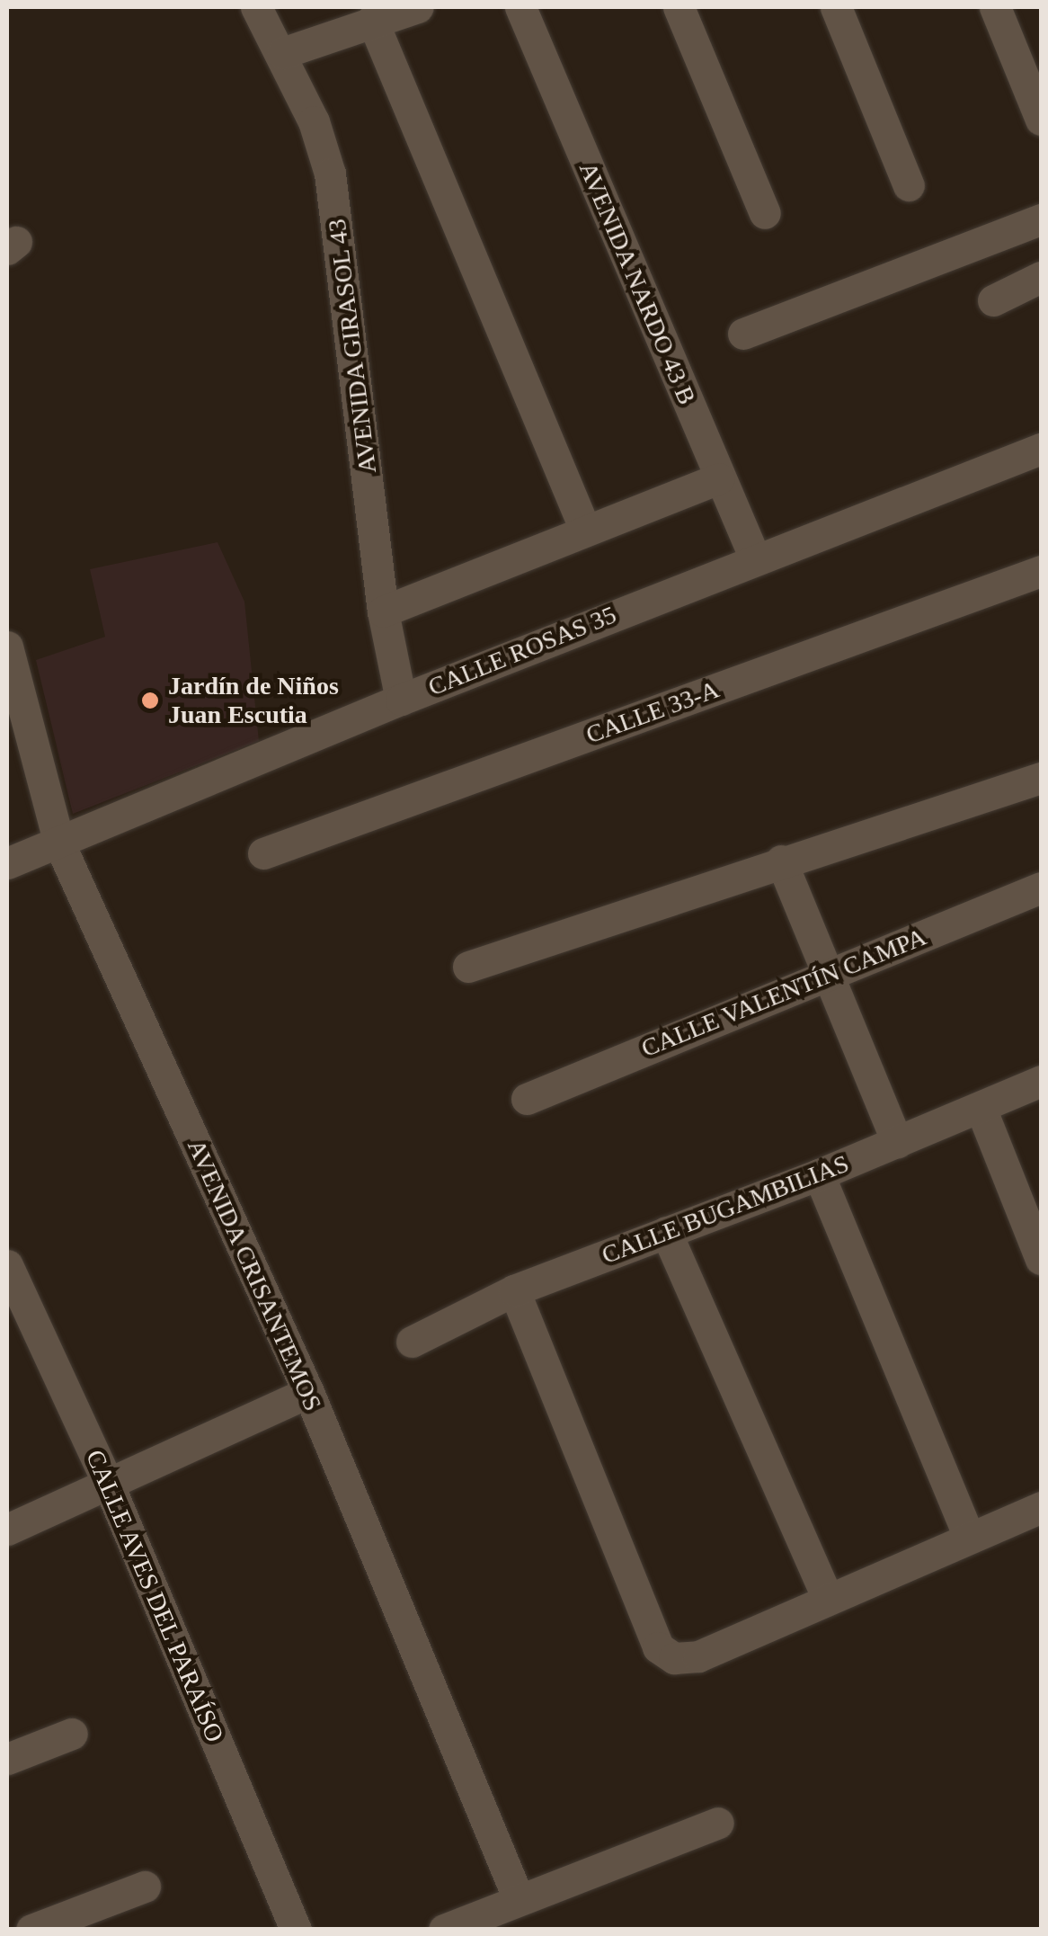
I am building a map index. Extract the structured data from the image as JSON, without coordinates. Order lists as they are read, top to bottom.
{
  "streets": {
    "street": [
      "AVENIDA NARDO 43 B",
      "AVENIDA GIRASOL 43",
      "CALLE ROSAS 35",
      "CALLE 33-A",
      "CALLE VALENTÍN CAMPA",
      "CALLE BUGAMBILIAS",
      "AVENIDA CRISANTEMOS",
      "CALLE AVES DEL PARAÍSO"
    ]
  },
  "crossings": [
    ["AVENIDA NARDO 43 B", "CALLE ROSAS 35"],
    ["AVENIDA GIRASOL 43", "CALLE ROSAS 35"],
    ["CALLE ROSAS 35", "AVENIDA CRISANTEMOS"]
  ],
  "places": ["Jardín de Niños Juan Escutia"]
}
